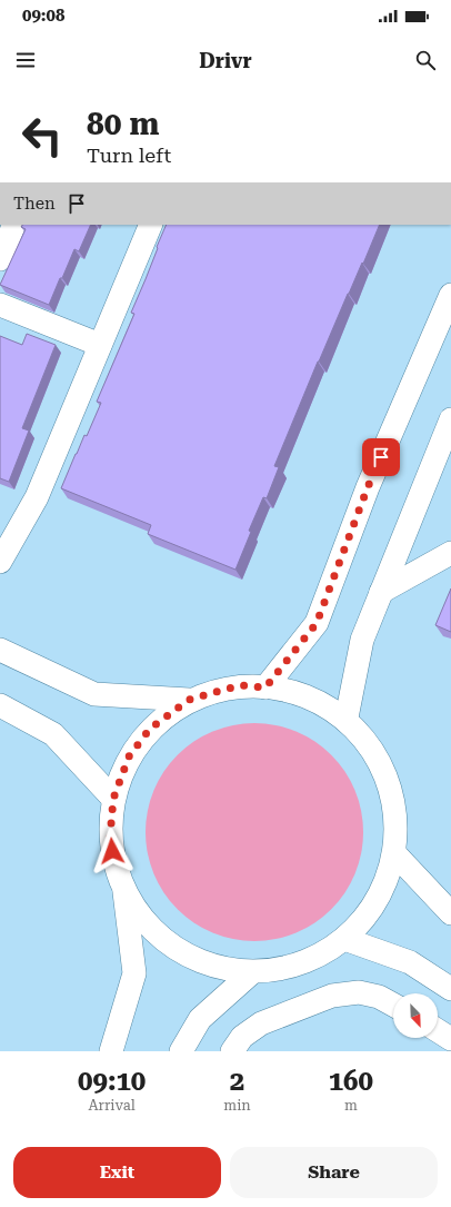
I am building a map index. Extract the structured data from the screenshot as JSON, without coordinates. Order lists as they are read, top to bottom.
{
  "north": "bottom right",
  "page": {
    "status": "09:08",
    "header": "Drivr",
    "turn": ["80 m", "Turn left"],
    "then": "Then",
    "eta": [
      "09:10",
      "Arrival",
      "2",
      "min",
      "160",
      "m"
    ],
    "buttons": ["Exit", "Share"]
  }
}
